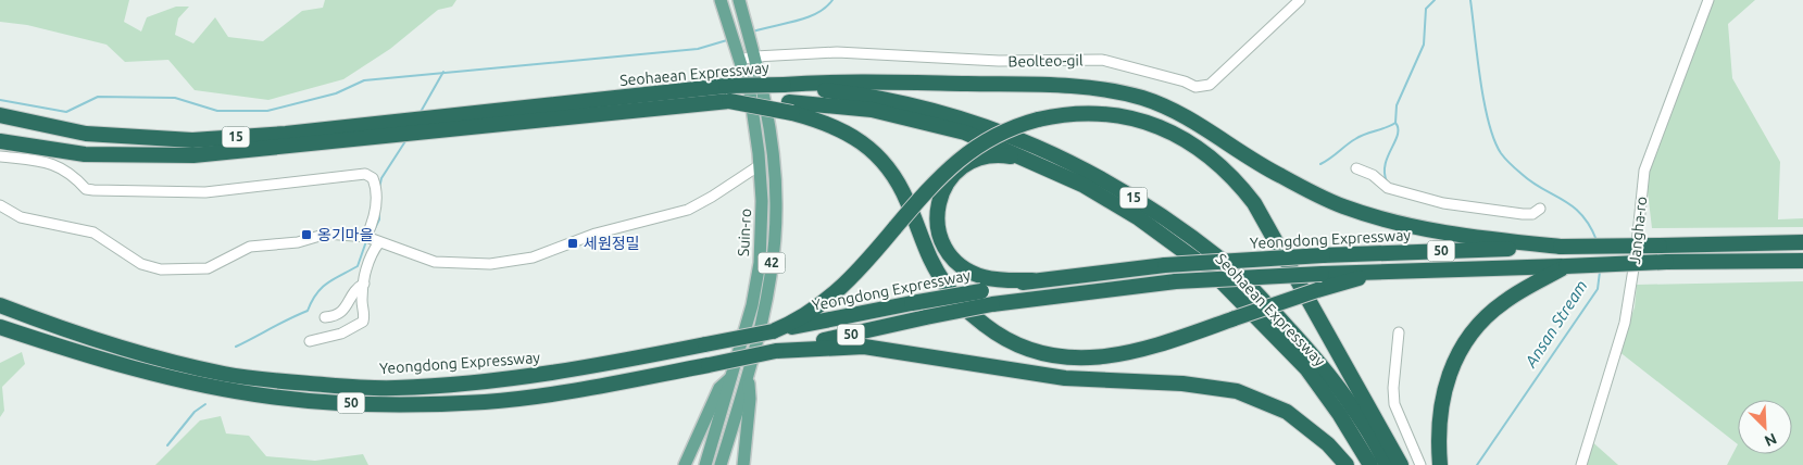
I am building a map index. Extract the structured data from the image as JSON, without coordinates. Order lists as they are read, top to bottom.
{
  "streets": {
    "highway": [
      "Seohaean Expressway",
      "15",
      "Yeongdong Expressway",
      "50"
    ],
    "main road": ["Suin-ro", "42"],
    "street": ["Beolteo-gil", "Jangha-ro"]
  },
  "crossings": [
    ["Beolteo-gil", "Suin-ro"]
  ],
  "water": ["Ansan Stream"],
  "places": {
    "transit": ["옹기마을", "세원정밀"]
  },
  "north": "bottom right"
}
